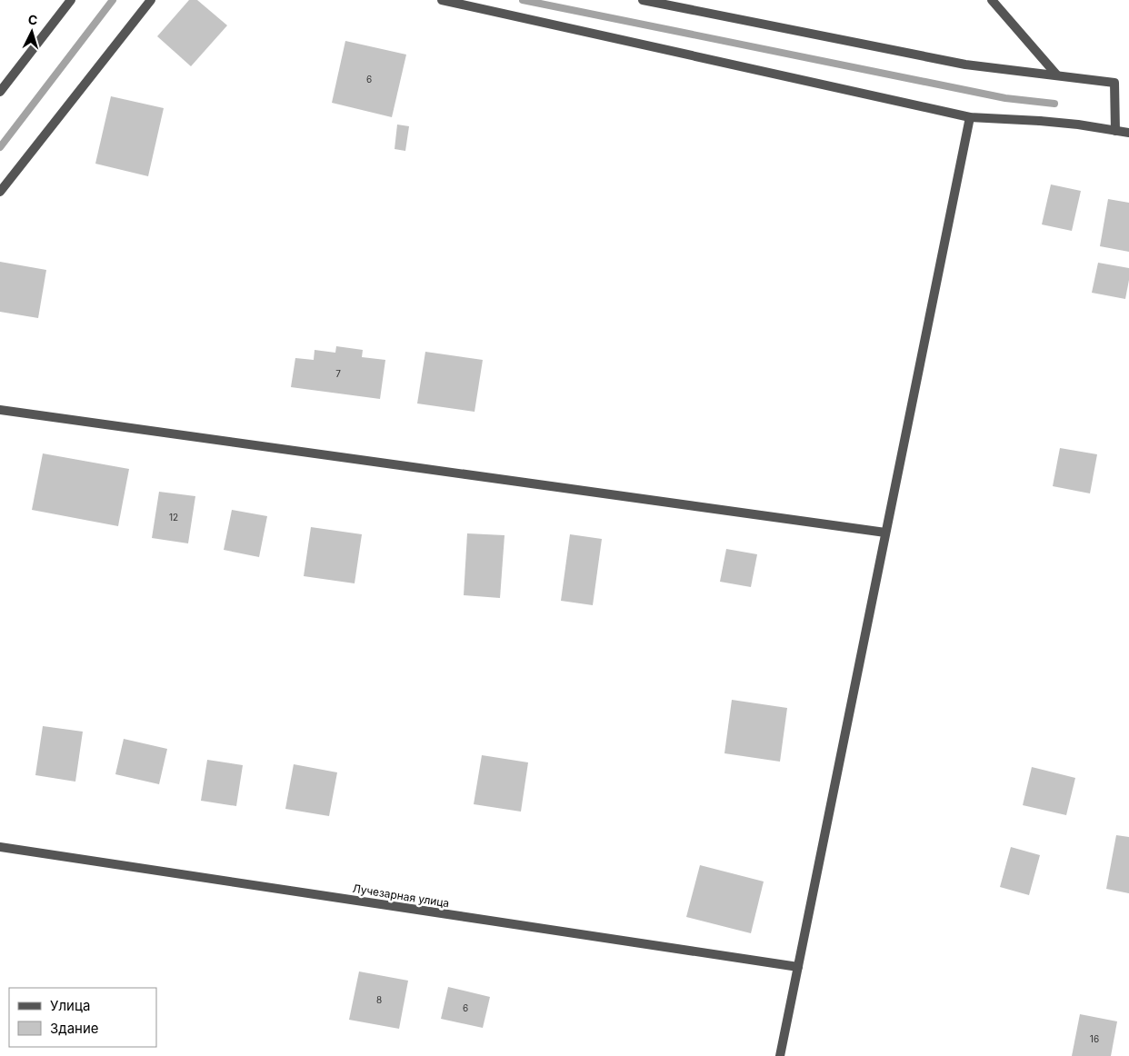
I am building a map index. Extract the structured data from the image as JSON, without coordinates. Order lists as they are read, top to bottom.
{
  "streets": {
    "street": ["Лучезарная улица"]
  },
  "house_numbers": [
    "6",
    "7",
    "12",
    "8",
    "6",
    "16"
  ],
  "legend": ["Улица", "Здание"],
  "north": "top"
}
